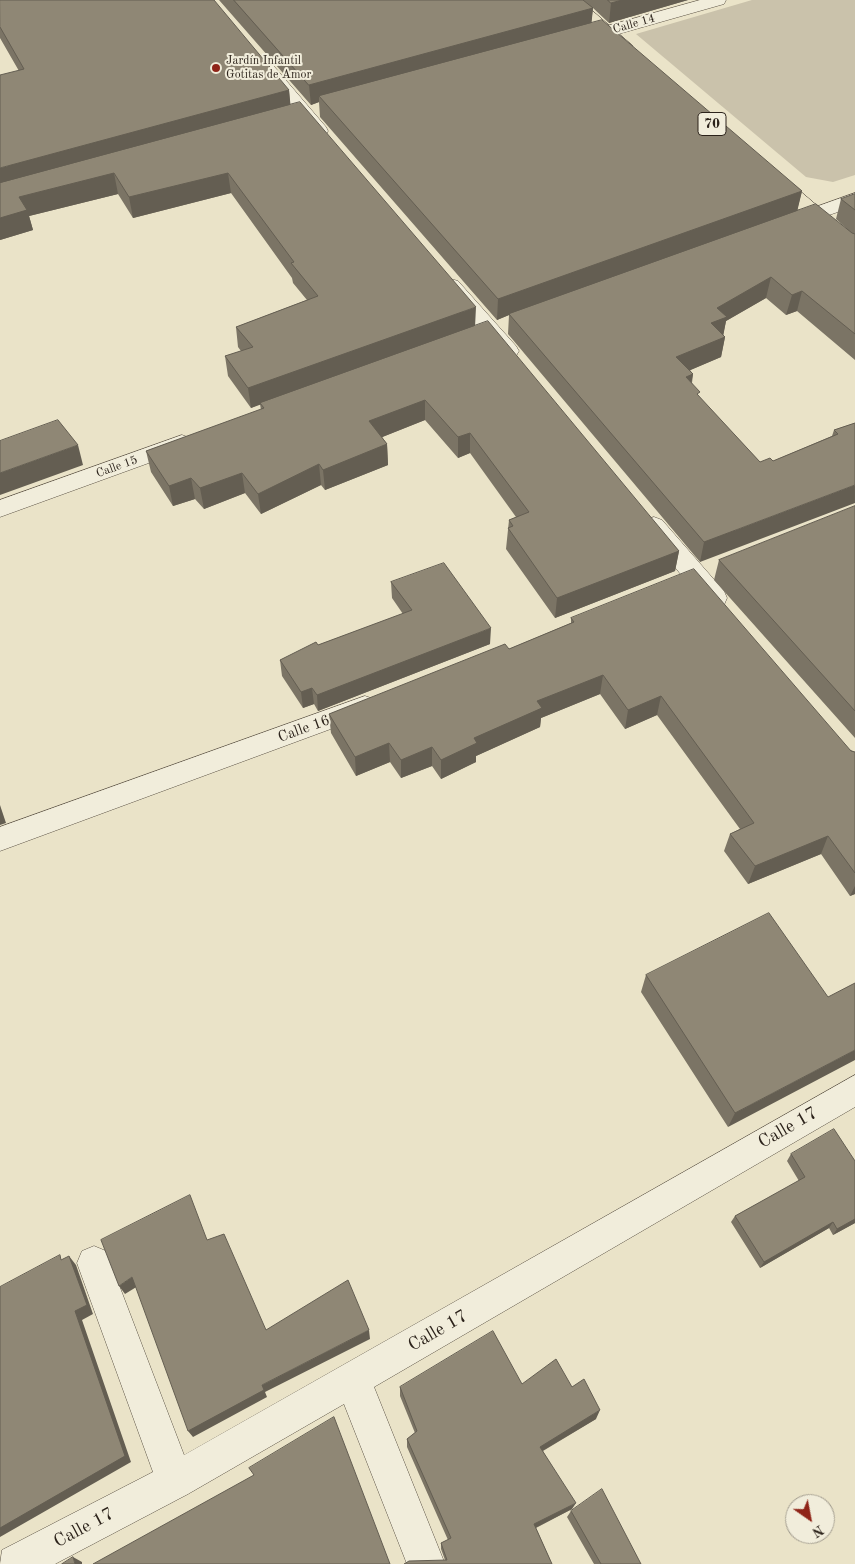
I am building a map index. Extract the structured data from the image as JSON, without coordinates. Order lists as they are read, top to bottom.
{
  "streets": {
    "street": [
      "Calle 14",
      "Calle 15",
      "Calle 16",
      "Calle 17"
    ]
  },
  "places": ["Jardín Infantil Gotitas de Amor"],
  "north": "bottom right"
}
